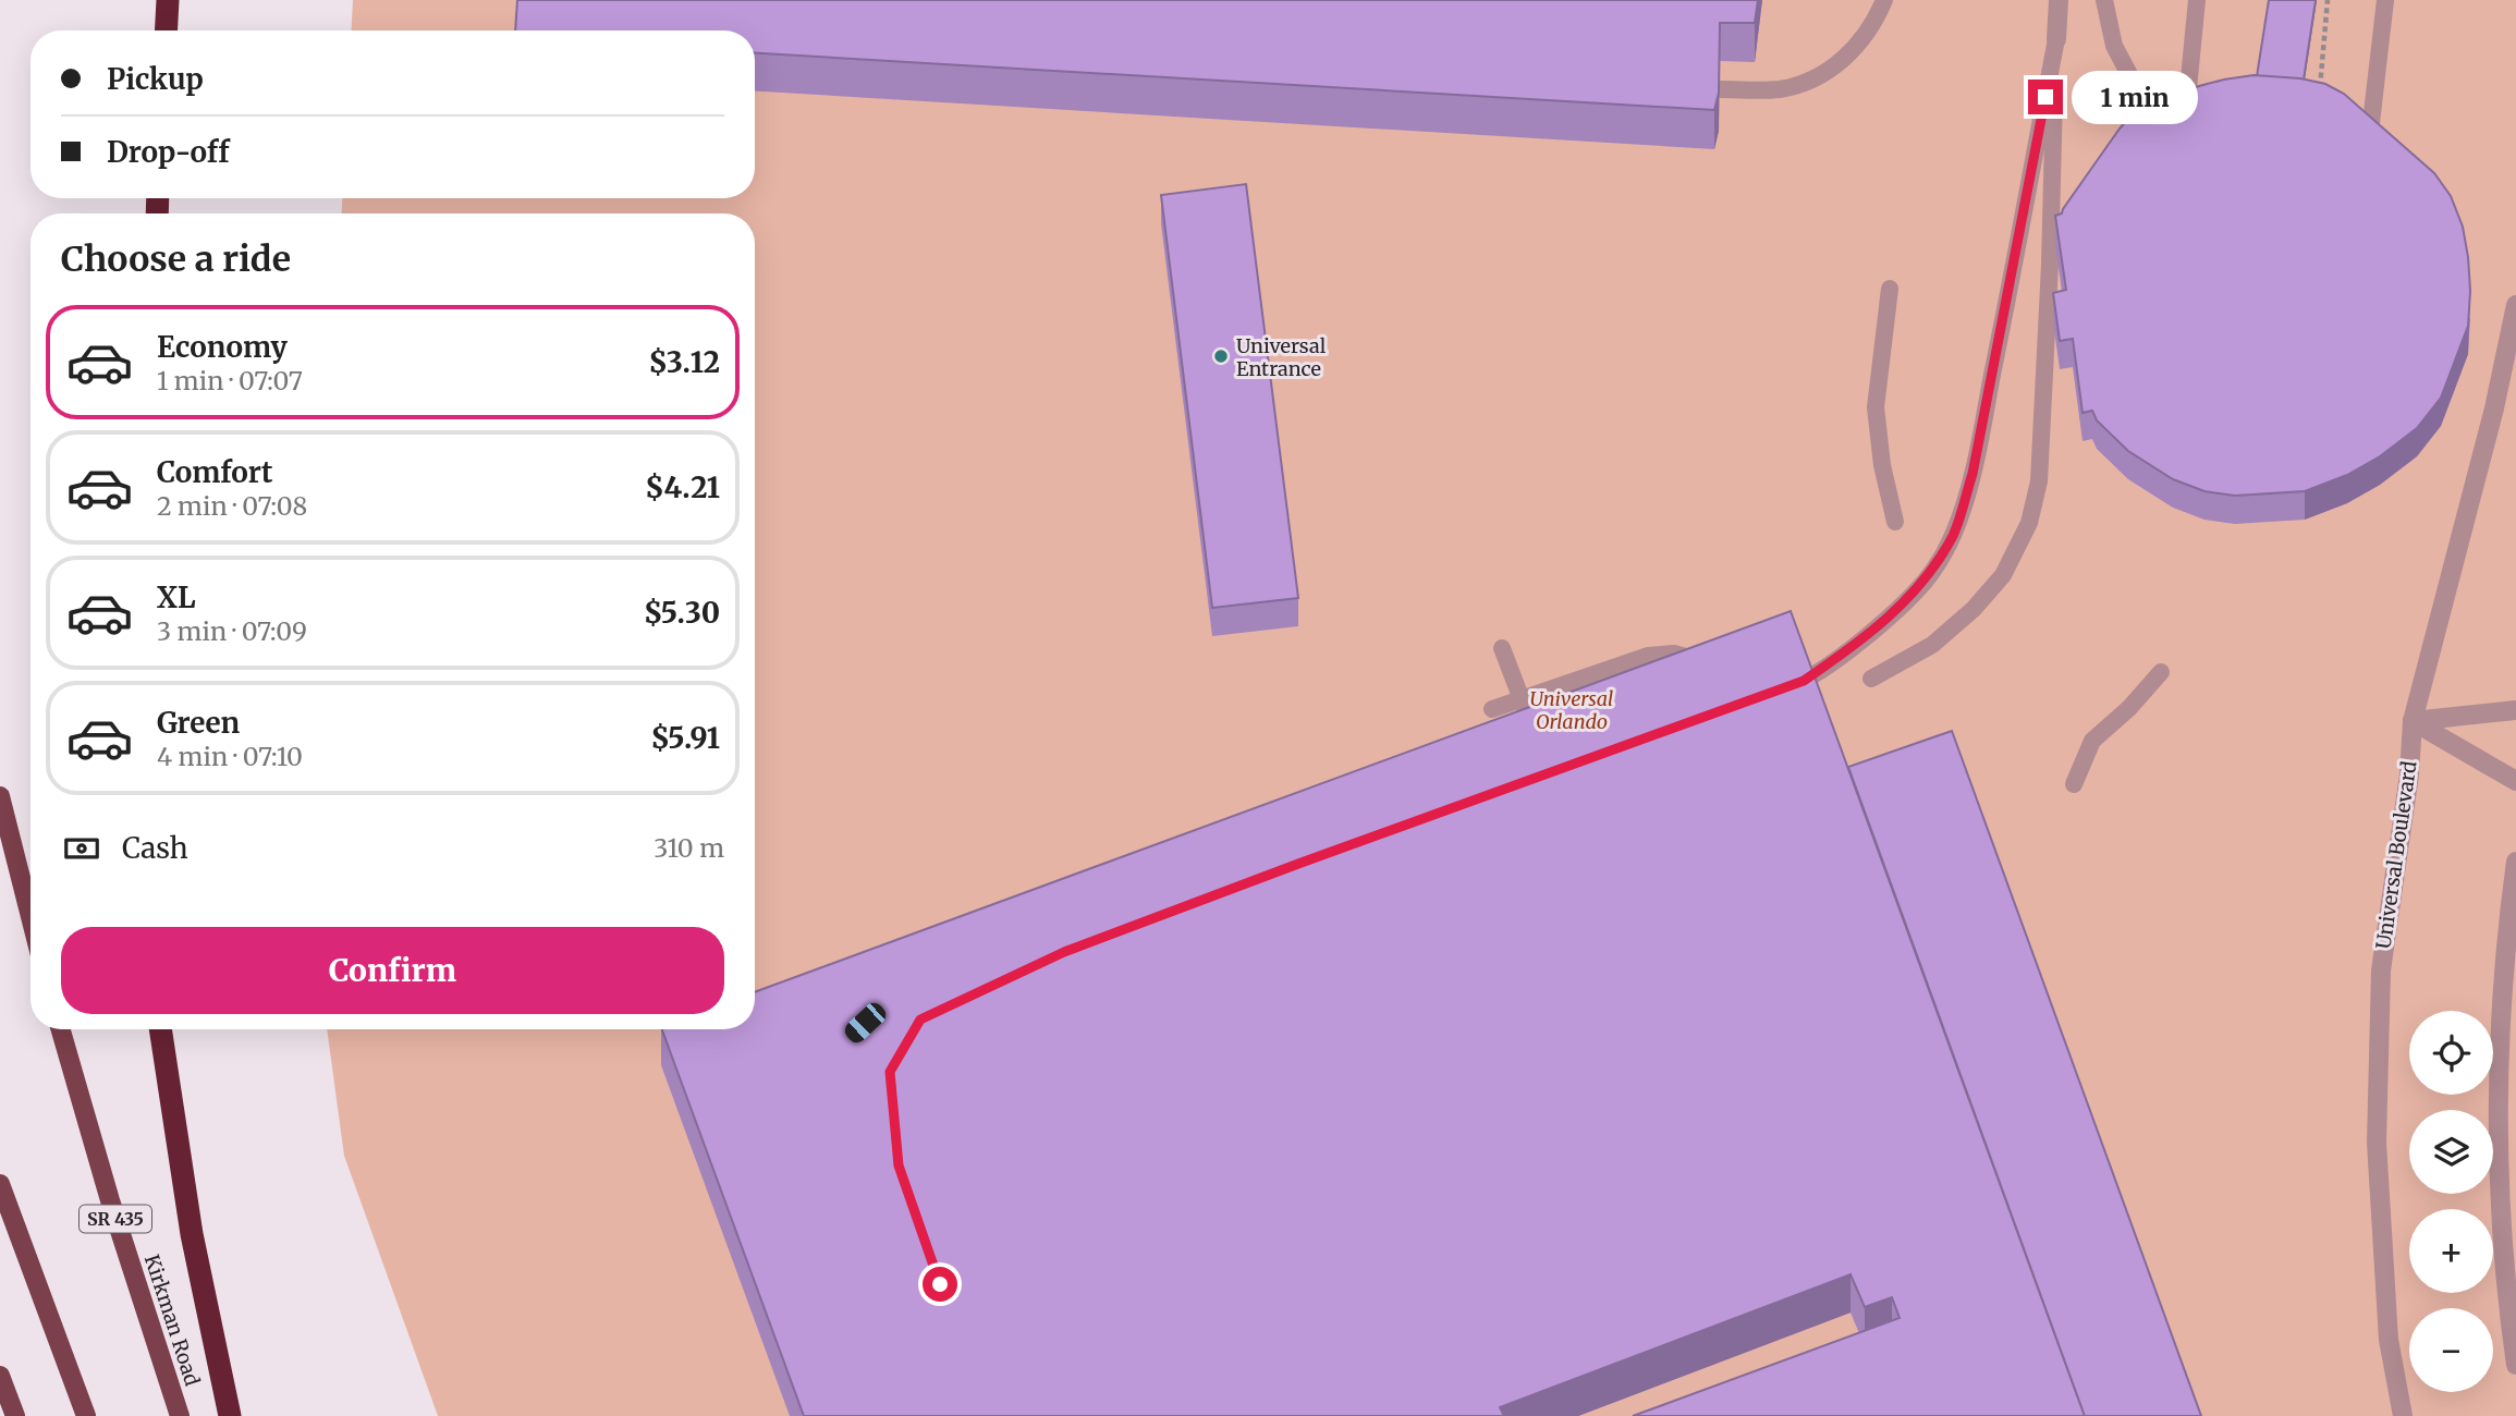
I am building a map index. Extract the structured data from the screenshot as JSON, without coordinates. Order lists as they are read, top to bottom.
{
  "streets": {
    "main road": ["SR 435", "Kirkman Road"],
    "street": ["Universal Boulevard"]
  },
  "parks": ["Universal Orlando"],
  "places": ["Universal Entrance"],
  "page": {
    "banner": ["Pickup", "Drop-off"],
    "bubble": "1 min",
    "heading": "Choose a ride",
    "list": [
      {
        "name": "Economy",
        "note": "1 min · 07:07",
        "value": "$3.12"
      },
      {
        "name": "Comfort",
        "note": "2 min · 07:08",
        "value": "$4.21"
      },
      {
        "name": "XL",
        "note": "3 min · 07:09",
        "value": "$5.30"
      },
      {
        "name": "Green",
        "note": "4 min · 07:10",
        "value": "$5.91"
      }
    ],
    "pay": ["Cash", "310 m"],
    "buttons": "Confirm",
    "map_buttons": ["+", "−"]
  }
}
